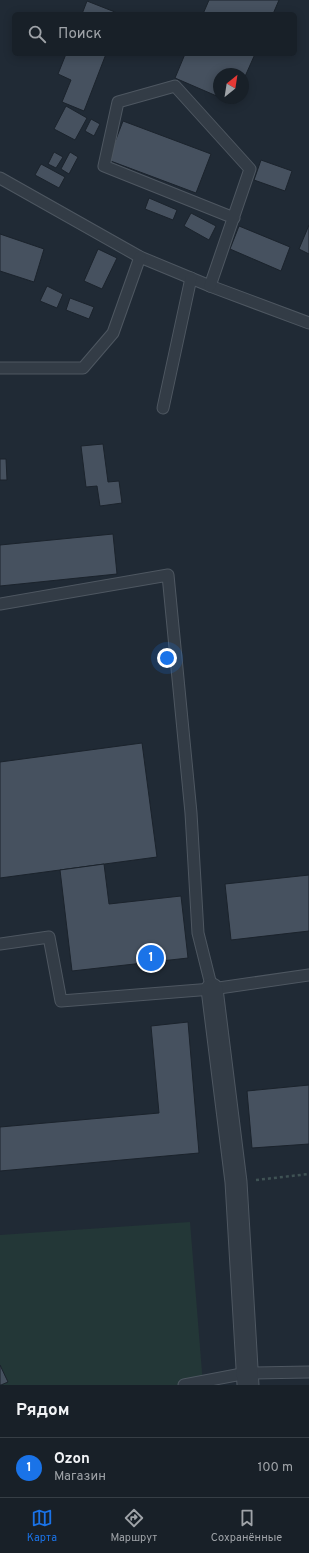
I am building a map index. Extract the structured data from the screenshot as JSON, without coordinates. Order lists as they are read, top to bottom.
{
  "north": "top right",
  "page": {
    "search": "Поиск",
    "pins": "1",
    "heading": "Рядом",
    "list": [
      {
        "mark": "1",
        "name": "Ozon",
        "note": "Магазин",
        "value": "100 m"
      }
    ],
    "nav": ["Карта", "Маршрут", "Сохранённые"]
  }
}
